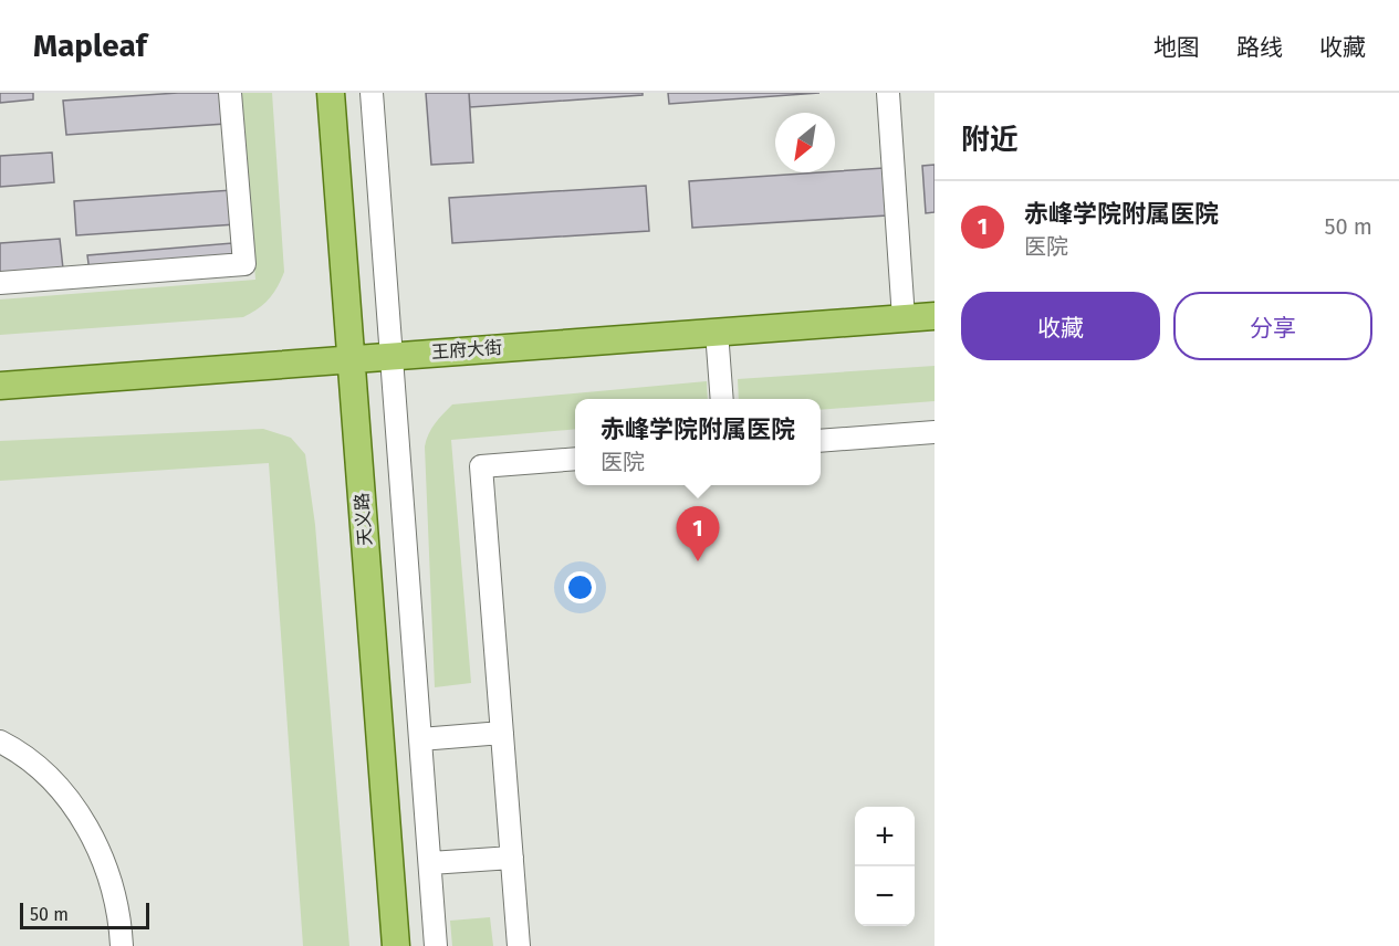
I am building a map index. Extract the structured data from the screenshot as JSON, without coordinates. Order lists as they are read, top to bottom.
{
  "streets": {
    "main road": ["王府大街", "天义路"]
  },
  "crossings": [
    ["王府大街", "天义路"]
  ],
  "scale_bar": "50 m",
  "north": "bottom left",
  "page": {
    "header": "Mapleaf",
    "nav": ["地图", "路线", "收藏"],
    "heading": "附近",
    "list": [
      {
        "mark": "1",
        "name": "赤峰学院附属医院",
        "note": "医院",
        "value": "50 m"
      }
    ],
    "buttons": ["收藏", "分享"],
    "popup": ["赤峰学院附属医院", "医院"],
    "pins": "1",
    "map_buttons": ["+", "−"],
    "scale": "50 m"
  }
}
